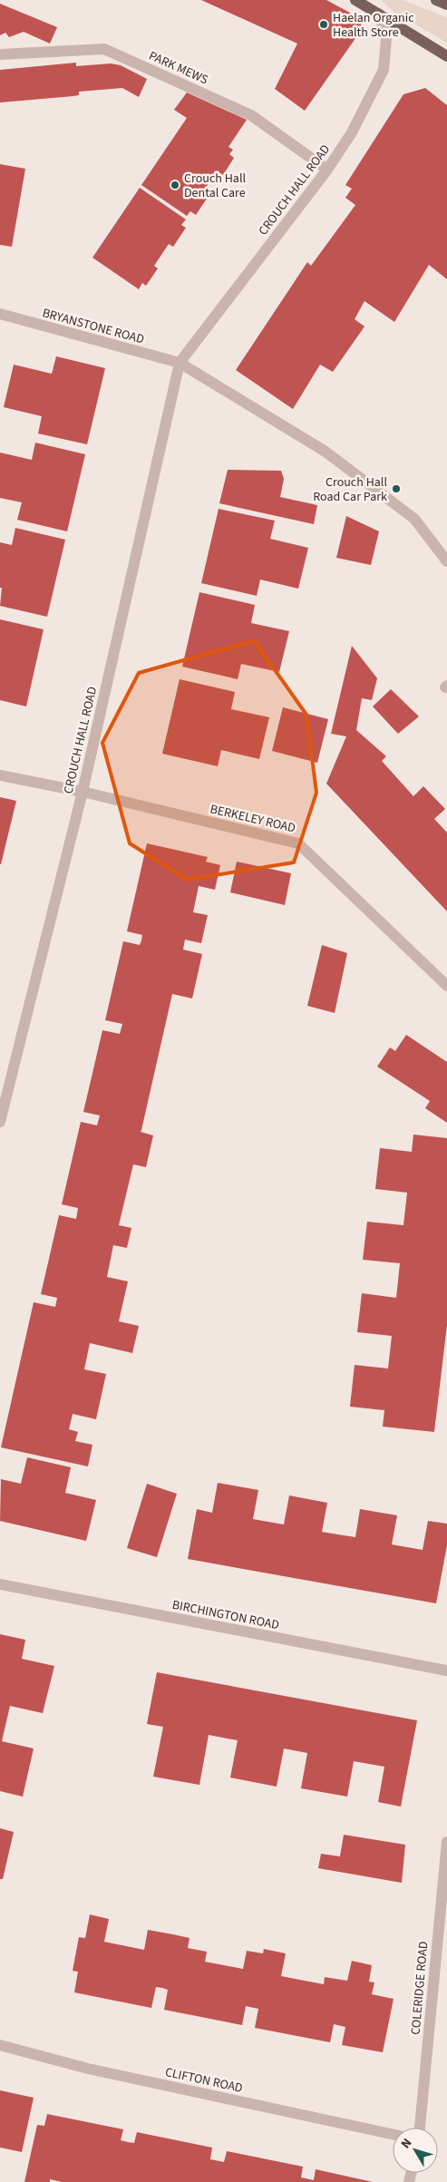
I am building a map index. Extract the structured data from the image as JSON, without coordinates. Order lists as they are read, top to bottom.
{
  "streets": {
    "street": [
      "PARK MEWS",
      "CROUCH HALL ROAD",
      "BRYANSTONE ROAD",
      "BERKELEY ROAD",
      "BIRCHINGTON ROAD",
      "COLERIDGE ROAD",
      "CLIFTON ROAD"
    ]
  },
  "crossings": [
    ["PARK MEWS", "CROUCH HALL ROAD"],
    ["CROUCH HALL ROAD", "BRYANSTONE ROAD"],
    ["CROUCH HALL ROAD", "BERKELEY ROAD"]
  ],
  "places": ["Haelan Organic Health Store", "Crouch Hall Dental Care", "Crouch Hall Road Car Park"],
  "north": "top left"
}
